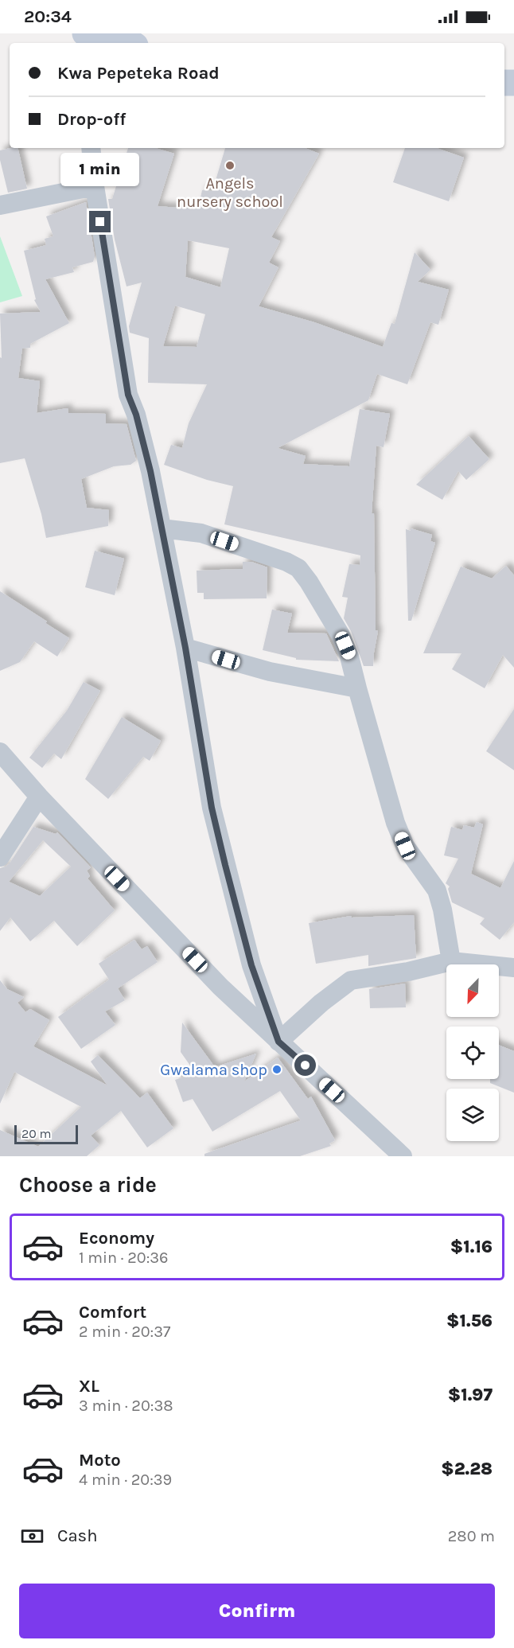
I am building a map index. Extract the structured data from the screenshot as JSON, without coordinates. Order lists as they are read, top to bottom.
{
  "places": ["Angels nursery school", "Gwalama shop"],
  "scale_bar": "20 m",
  "north": "bottom left",
  "page": {
    "status": "20:34",
    "banner": ["Kwa Pepeteka Road", "Drop-off"],
    "bubble": "1 min",
    "scale": "20 m",
    "heading": "Choose a ride",
    "list": [
      {
        "name": "Economy",
        "note": "1 min · 20:36",
        "value": "$1.16"
      },
      {
        "name": "Comfort",
        "note": "2 min · 20:37",
        "value": "$1.56"
      },
      {
        "name": "XL",
        "note": "3 min · 20:38",
        "value": "$1.97"
      },
      {
        "name": "Moto",
        "note": "4 min · 20:39",
        "value": "$2.28"
      }
    ],
    "pay": ["Cash", "280 m"],
    "buttons": "Confirm"
  }
}
